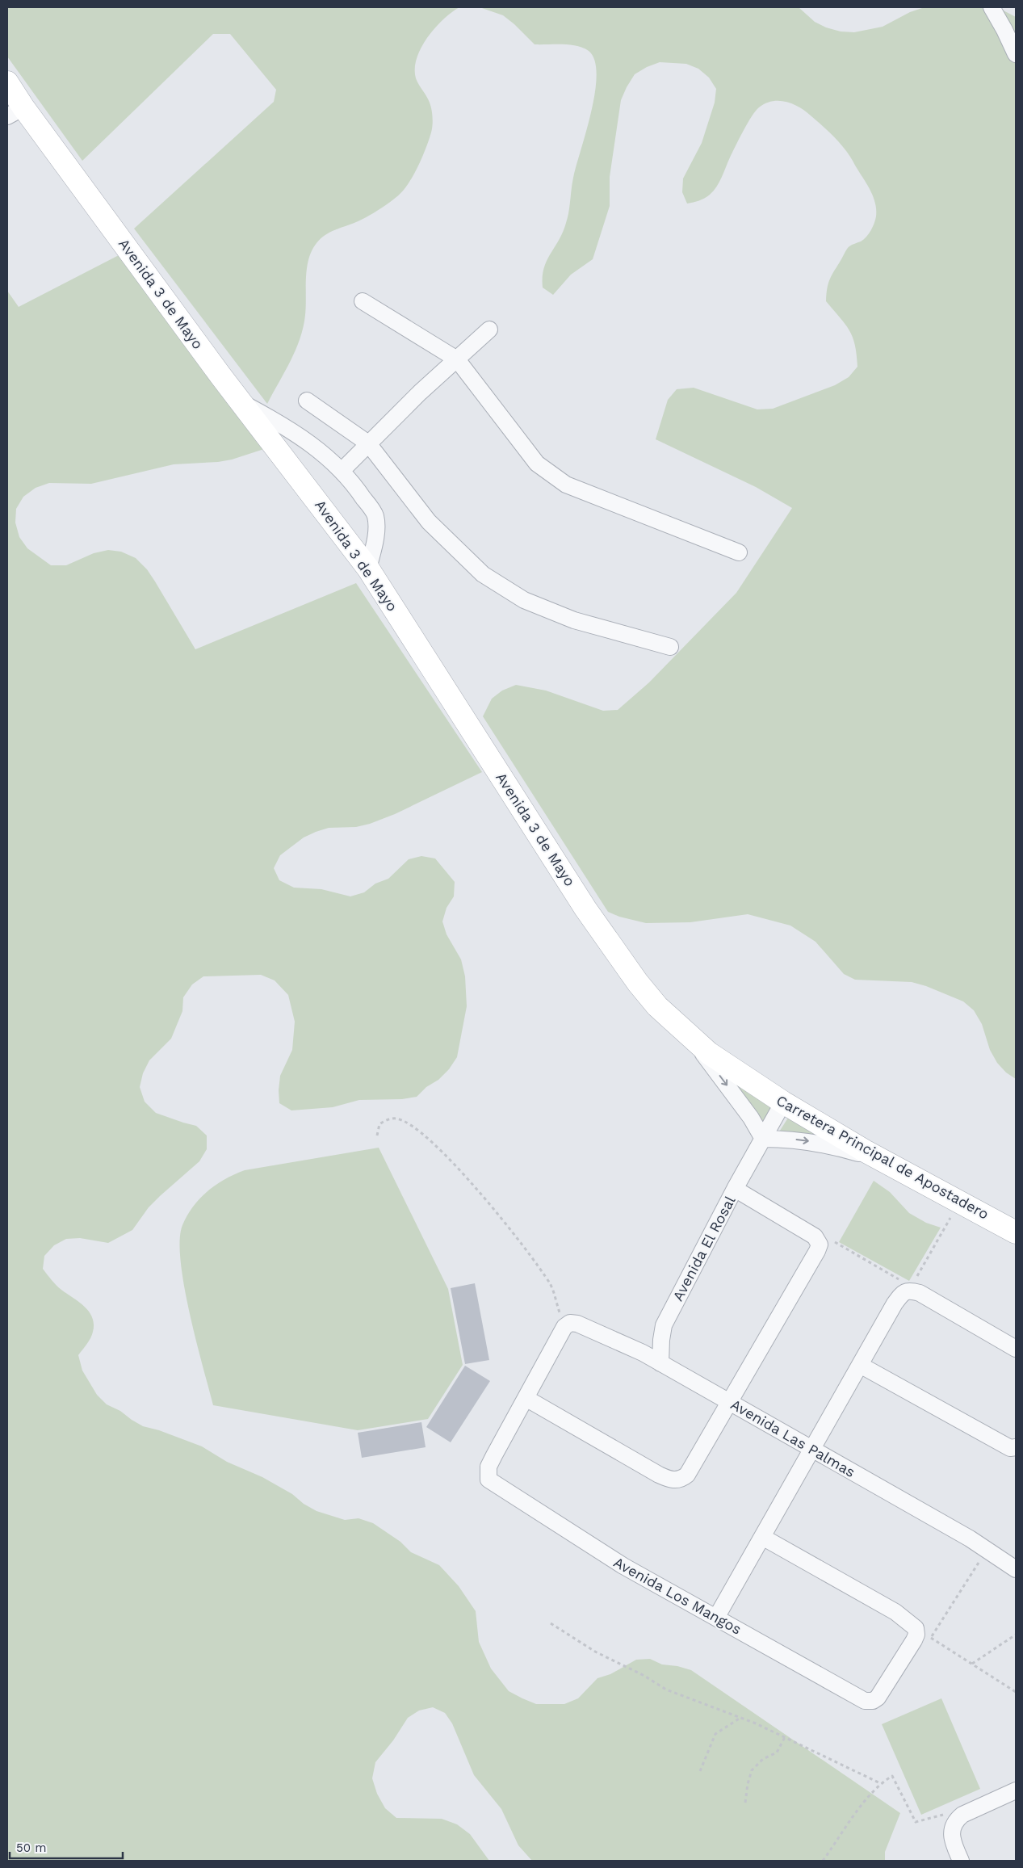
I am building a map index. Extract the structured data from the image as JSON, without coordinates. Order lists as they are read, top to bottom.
{
  "streets": {
    "street": [
      "Avenida 3 de Mayo",
      "Carretera Principal de Apostadero",
      "Avenida El Rosal",
      "Avenida Las Palmas",
      "Avenida Los Mangos"
    ]
  },
  "crossings": [
    ["Avenida 3 de Mayo", "Carretera Principal de Apostadero"],
    ["Carretera Principal de Apostadero", "Avenida El Rosal"],
    ["Avenida El Rosal", "Avenida Las Palmas"]
  ],
  "scale_bar": "50 m"
}
